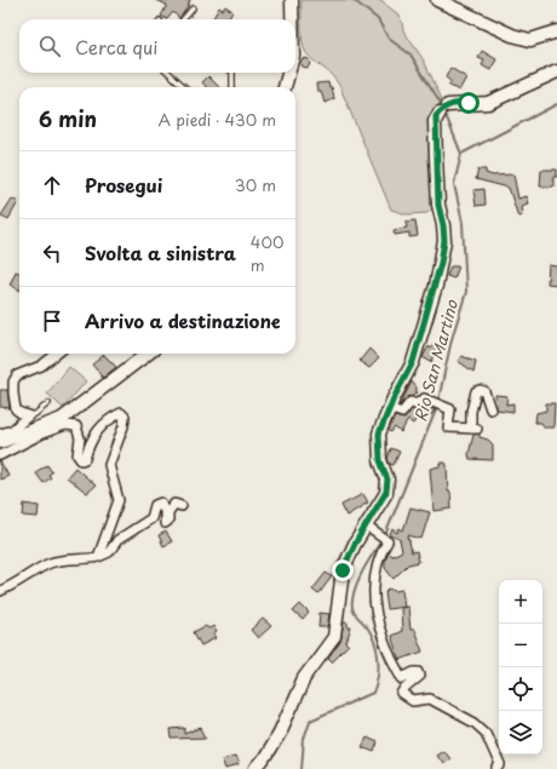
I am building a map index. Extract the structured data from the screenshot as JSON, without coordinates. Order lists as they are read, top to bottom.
{
  "water": ["Rio San Martino"],
  "page": {
    "search": "Cerca qui",
    "heading": ["6 min", "A piedi · 430 m"],
    "list": [
      ["Prosegui", "30 m"],
      ["Svolta a sinistra", "400 m"],
      "Arrivo a destinazione"
    ],
    "map_buttons": ["+", "−"]
  }
}
